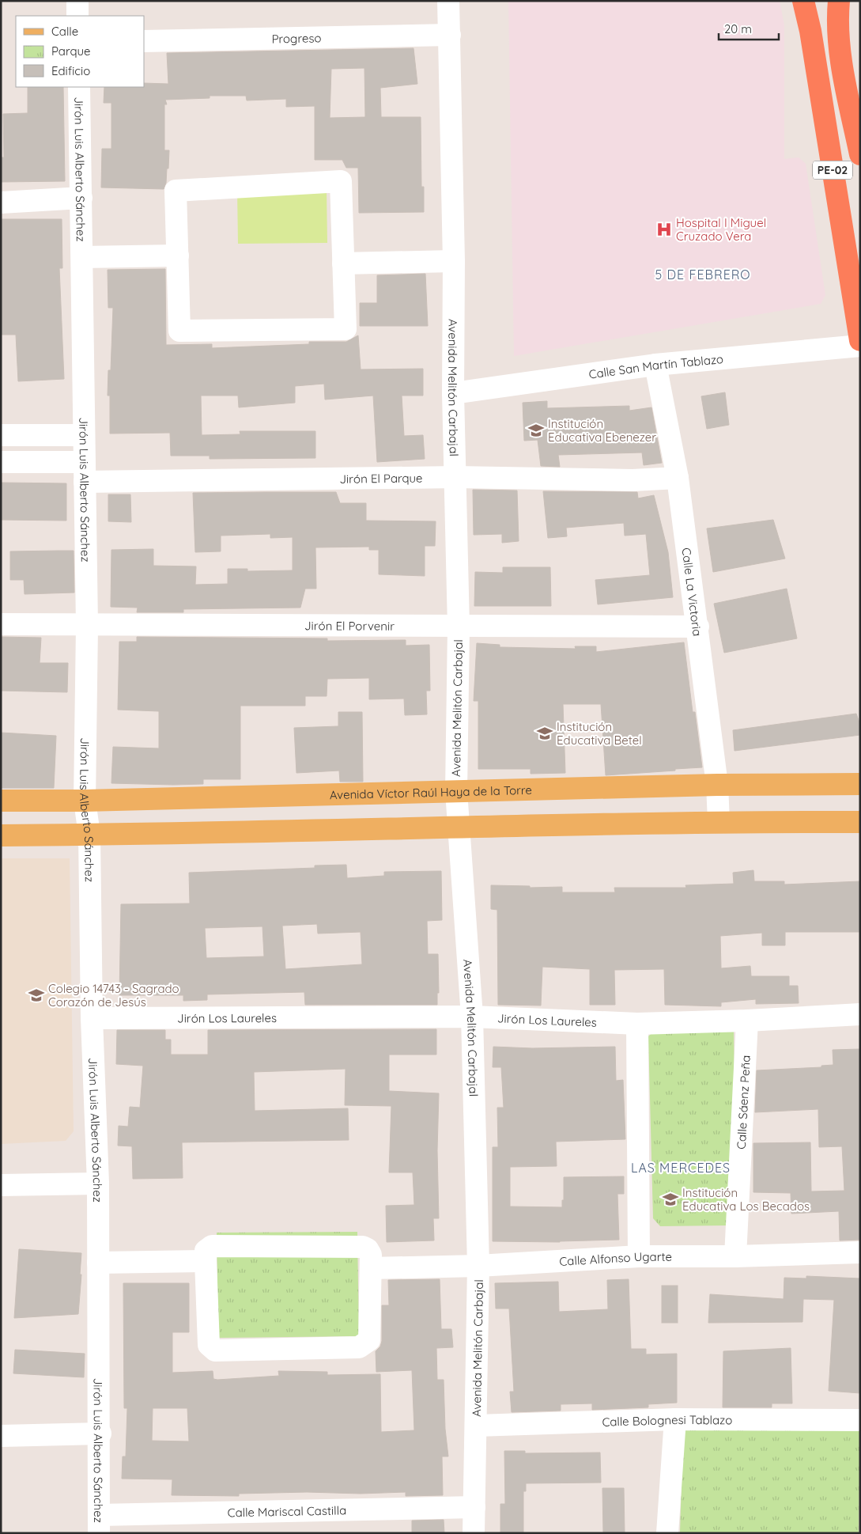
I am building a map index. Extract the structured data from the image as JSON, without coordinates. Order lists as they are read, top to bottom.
{
  "streets": {
    "highway": ["PE-02"],
    "main road": ["Avenida Víctor Raúl Haya de la Torre"],
    "street": [
      "Progreso",
      "Jirón Luis Alberto Sánchez",
      "Calle San Martín Tablazo",
      "Avenida Melitón Carbajal",
      "Jirón El Parque",
      "Calle La Victoria",
      "Jirón El Porvenir",
      "Jirón Los Laureles",
      "Calle Sáenz Peña",
      "Calle Alfonso Ugarte",
      "Calle Bolognesi Tablazo",
      "Calle Mariscal Castilla"
    ]
  },
  "crossings": [
    ["Progreso", "Avenida Melitón Carbajal"],
    ["Jirón Luis Alberto Sánchez", "Jirón El Parque"],
    ["Jirón Luis Alberto Sánchez", "Jirón El Porvenir"],
    ["Jirón Luis Alberto Sánchez", "Avenida Víctor Raúl Haya de la Torre"],
    ["Jirón Luis Alberto Sánchez", "Jirón Los Laureles"],
    ["Jirón Luis Alberto Sánchez", "Calle Mariscal Castilla"],
    ["Calle San Martín Tablazo", "Avenida Melitón Carbajal"],
    ["Calle San Martín Tablazo", "Calle La Victoria"],
    ["Avenida Melitón Carbajal", "Jirón El Parque"],
    ["Avenida Melitón Carbajal", "Jirón El Porvenir"],
    ["Avenida Melitón Carbajal", "Avenida Víctor Raúl Haya de la Torre"],
    ["Avenida Melitón Carbajal", "Jirón Los Laureles"],
    ["Avenida Melitón Carbajal", "Calle Alfonso Ugarte"],
    ["Avenida Melitón Carbajal", "Calle Bolognesi Tablazo"],
    ["Avenida Melitón Carbajal", "Calle Mariscal Castilla"],
    ["Jirón El Parque", "Calle La Victoria"],
    ["Calle La Victoria", "Jirón El Porvenir"],
    ["Calle La Victoria", "Avenida Víctor Raúl Haya de la Torre"],
    ["Jirón Los Laureles", "Calle Sáenz Peña"],
    ["Calle Sáenz Peña", "Calle Alfonso Ugarte"]
  ],
  "districts": ["5 DE FEBRERO", "LAS MERCEDES"],
  "places": {
    "hospital": ["Hospital I Miguel Cruzado Vera"],
    "school or university": [
      "Institución Educativa Ebenezer",
      "Institución Educativa Betel",
      "Colegio 14743 - Sagrado Corazón de Jesús",
      "Institución Educativa Los Becados"
    ]
  },
  "legend": ["Calle", "Parque", "Edificio"],
  "scale_bar": "20 m"
}
